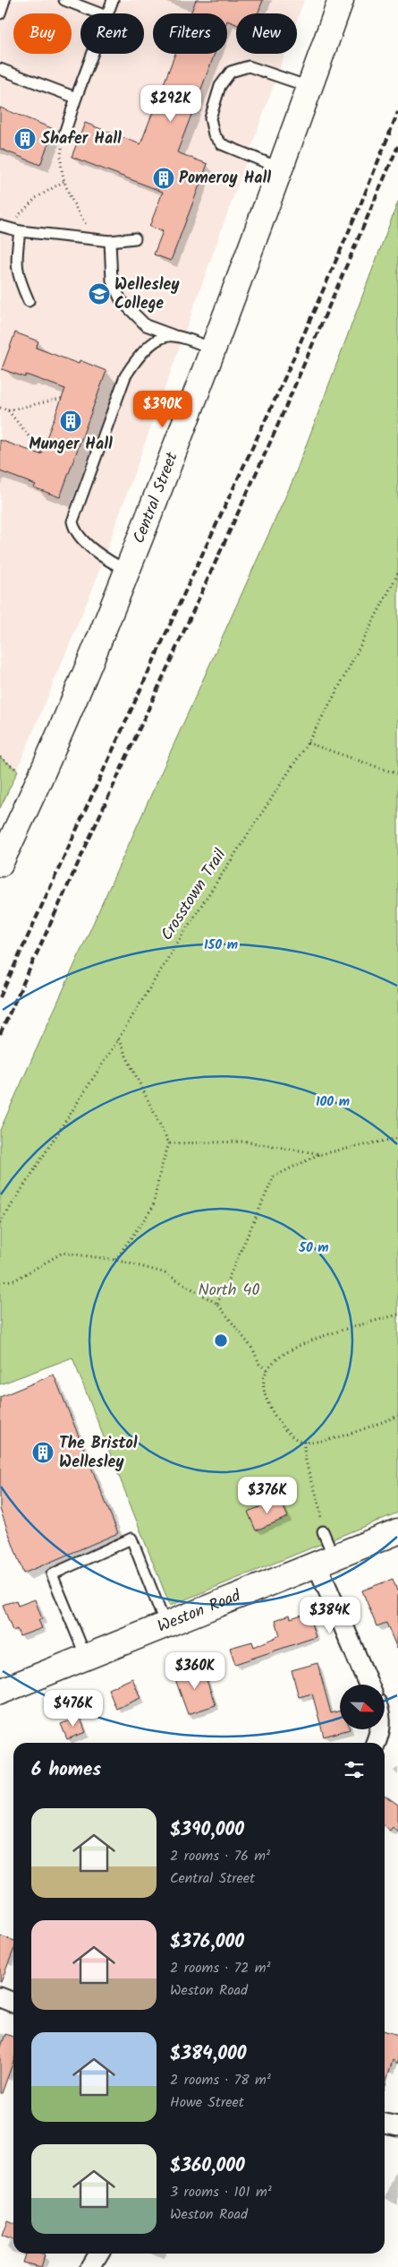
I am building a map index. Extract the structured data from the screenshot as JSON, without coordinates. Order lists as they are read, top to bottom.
{
  "streets": {
    "main road": ["Central Street", "Weston Road"],
    "path": ["Crosstown Trail"]
  },
  "parks": ["North 40"],
  "places": {
    "building": [
      "Shafer Hall",
      "Pomeroy Hall",
      "Munger Hall",
      "The Bristol Wellesley"
    ],
    "school or university": ["Wellesley College"]
  },
  "north": "right",
  "page": {
    "chip": [
      "Buy",
      "Rent",
      "Filters",
      "New"
    ],
    "price": [
      "$292K",
      "$390K",
      "$376K",
      "$384K",
      "$360K",
      "$476K"
    ],
    "heading": "6 homes",
    "list": [
      {
        "name": "$390,000",
        "note": "2 rooms · 76 m² · Central Street"
      },
      {
        "name": "$376,000",
        "note": "2 rooms · 72 m² · Weston Road"
      },
      {
        "name": "$384,000",
        "note": "2 rooms · 78 m² · Howe Street"
      },
      {
        "name": "$360,000",
        "note": "3 rooms · 101 m² · Weston Road"
      }
    ]
  },
  "rings": ["150 m", "100 m", "50 m"]
}
